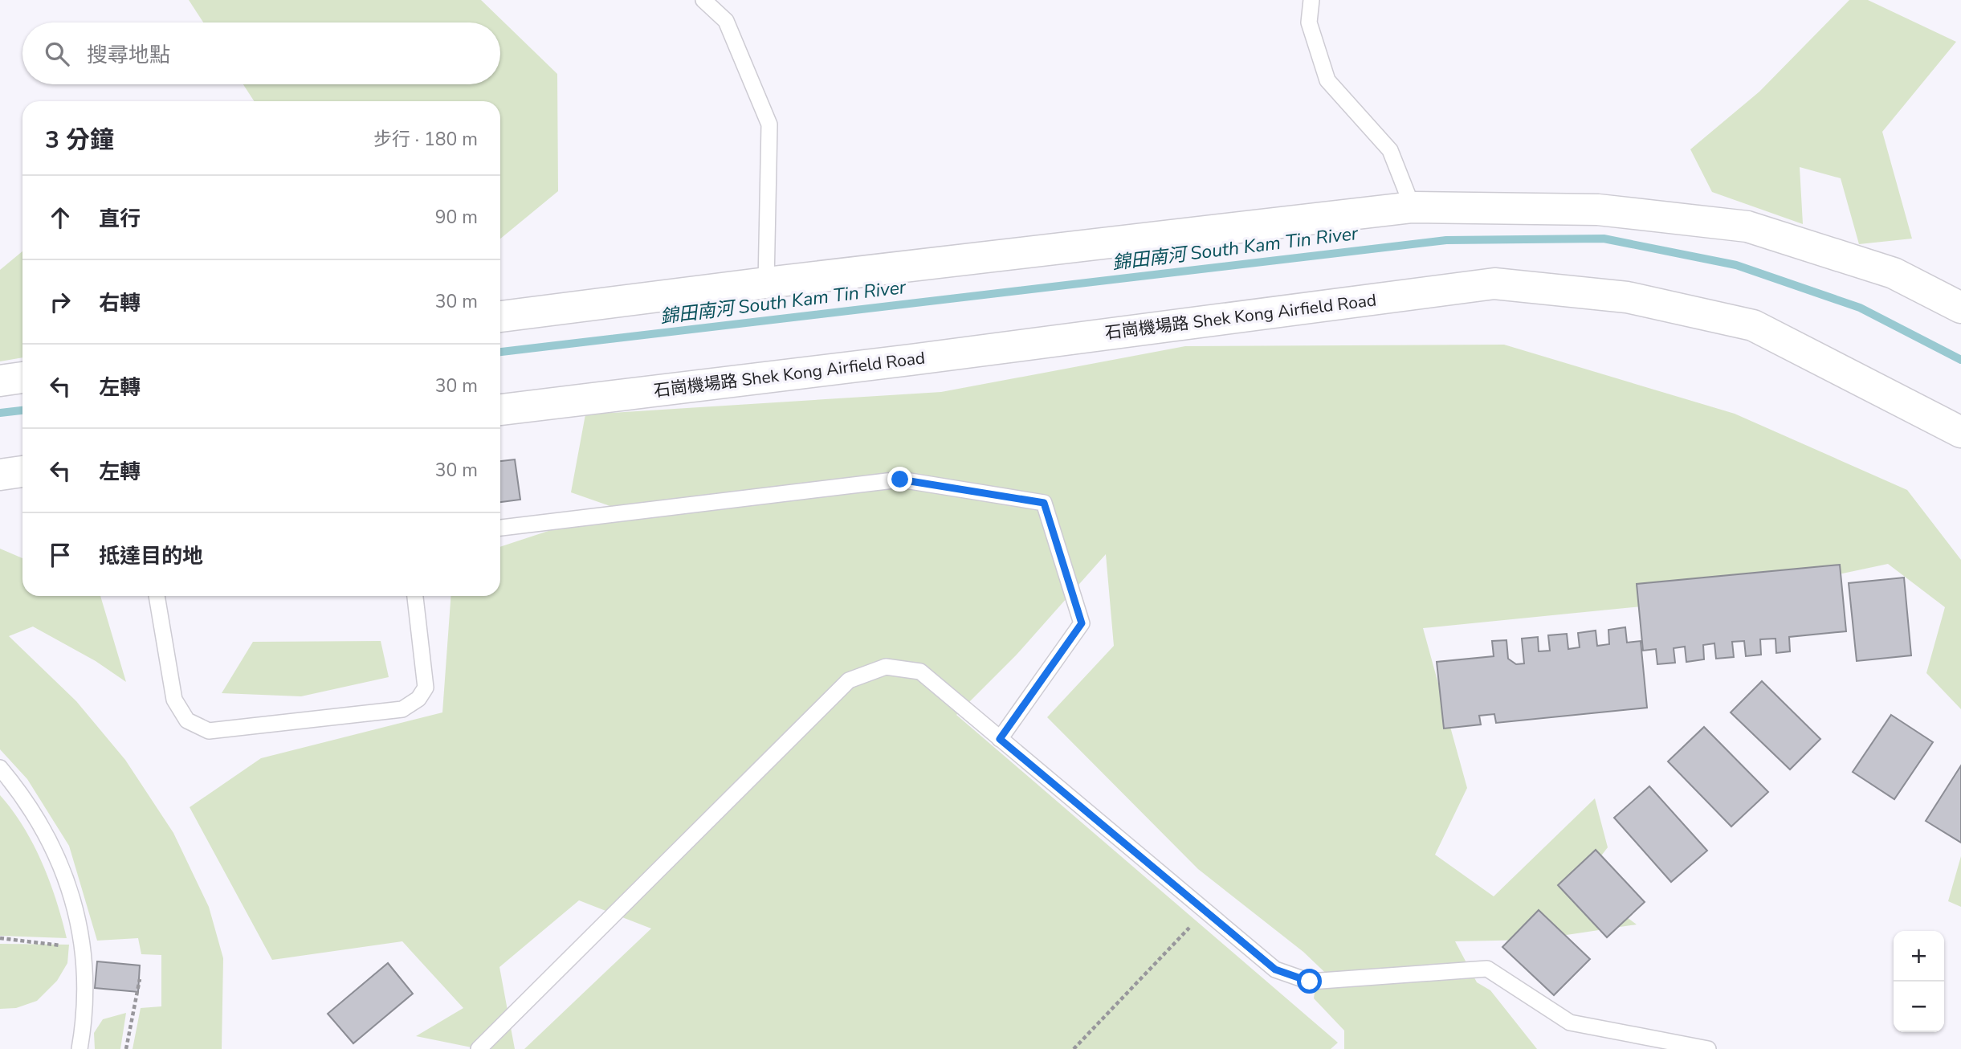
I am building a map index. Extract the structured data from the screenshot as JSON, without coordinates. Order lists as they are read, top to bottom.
{
  "streets": {
    "street": ["石崗機場路 Shek Kong Airfield Road"]
  },
  "water": ["錦田南河 South Kam Tin River"],
  "page": {
    "search": "搜尋地點",
    "heading": ["3 分鐘", "步行 · 180 m"],
    "list": [
      ["直行", "90 m"],
      ["右轉", "30 m"],
      ["左轉", "30 m"],
      ["左轉", "30 m"],
      "抵達目的地"
    ],
    "map_buttons": ["+", "−"]
  }
}
